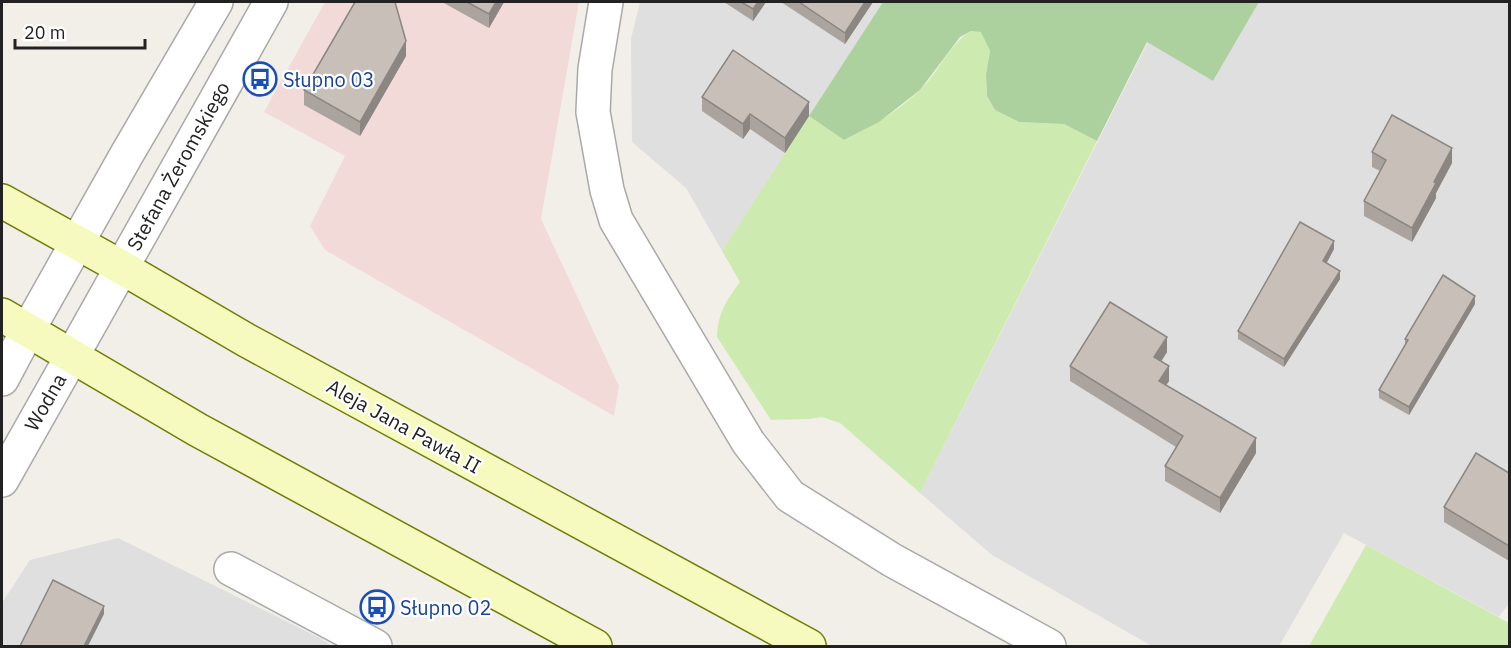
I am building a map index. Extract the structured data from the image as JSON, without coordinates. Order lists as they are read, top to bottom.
{
  "streets": {
    "main road": ["Aleja Jana Pawła II"],
    "street": ["Stefana Żeromskiego", "Wodna"]
  },
  "crossings": [
    ["Stefana Żeromskiego", "Wodna"],
    ["Stefana Żeromskiego", "Aleja Jana Pawła II"]
  ],
  "places": {
    "bus stop": ["Słupno 03", "Słupno 02"]
  },
  "scale_bar": "20 m"
}
